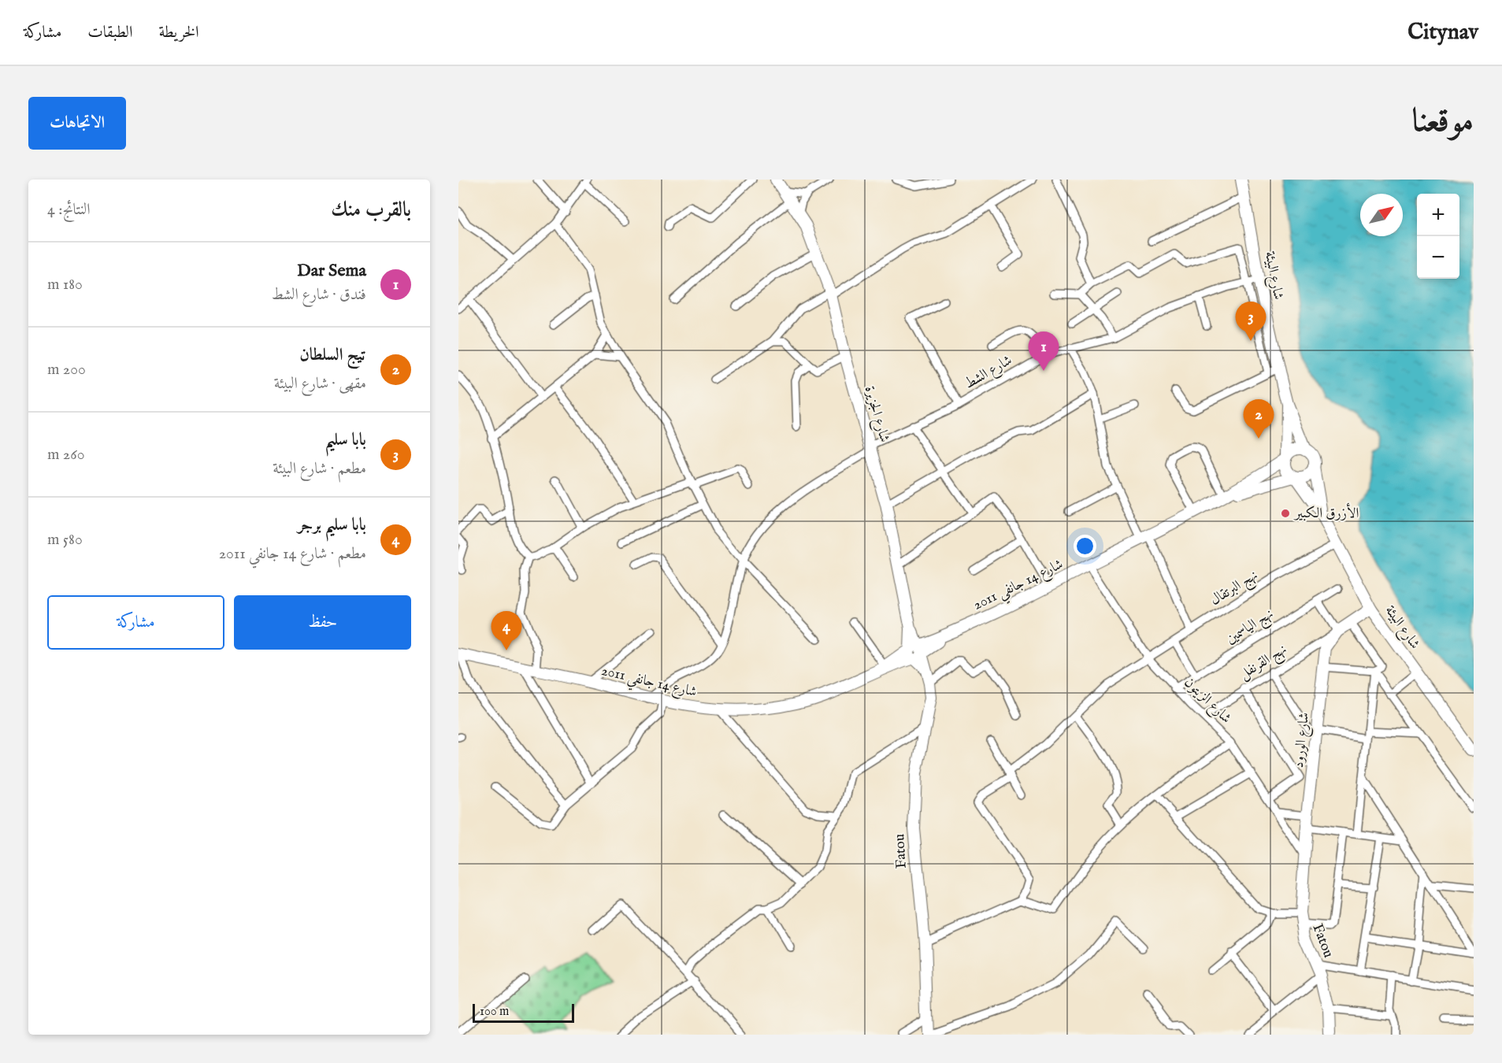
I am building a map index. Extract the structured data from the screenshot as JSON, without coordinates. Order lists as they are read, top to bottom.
{
  "streets": {
    "main road": [
      "شارع البيئة",
      "شارع الجزيرة",
      "شارع 14 جانفي 2011",
      "شارع الورود",
      "Fatou"
    ],
    "street": [
      "شارع الشط",
      "نهج البرتقال",
      "نهج الياسمين",
      "نهج القرنفل",
      "شارع الزيتون"
    ]
  },
  "crossings": [
    ["شارع البيئة", "شارع الشط"],
    ["شارع البيئة", "شارع 14 جانفي 2011"],
    ["شارع البيئة", "نهج البرتقال"],
    ["شارع الشط", "شارع الجزيرة"],
    ["شارع الجزيرة", "شارع 14 جانفي 2011"],
    ["شارع الجزيرة", "Fatou"],
    ["شارع 14 جانفي 2011", "شارع الزيتون"],
    ["شارع 14 جانفي 2011", "Fatou"],
    ["نهج البرتقال", "شارع الزيتون"],
    ["نهج الياسمين", "شارع الزيتون"],
    ["نهج القرنفل", "شارع الزيتون"],
    ["نهج القرنفل", "شارع الورود"],
    ["شارع الزيتون", "شارع الورود"],
    ["شارع الزيتون", "Fatou"],
    ["شارع الورود", "Fatou"]
  ],
  "places": ["الأزرق الكبير"],
  "scale_bar": "100 m",
  "north": "top right",
  "page": {
    "header": "Citynav",
    "nav": ["الخريطة", "الطبقات", "مشاركة"],
    "title": "موقعنا",
    "buttons": [
      "الاتجاهات",
      ["حفظ", "مشاركة"]
    ],
    "heading": ["بالقرب منك", "النتائج: 4"],
    "map_buttons": ["+", "−"],
    "list": [
      {
        "mark": "1",
        "name": "Dar Sema",
        "note": "فندق · شارع الشط",
        "value": "180 m"
      },
      {
        "mark": "2",
        "name": "تيج السلطان",
        "note": "مقهى · شارع البيئة",
        "value": "200 m"
      },
      {
        "mark": "3",
        "name": "بابا سليم",
        "note": "مطعم · شارع البيئة",
        "value": "260 m"
      },
      {
        "mark": "4",
        "name": "بابا سليم برجر",
        "note": "مطعم · شارع 14 جانفي 2011",
        "value": "580 m"
      }
    ],
    "pins": [
      "3",
      "1",
      "2",
      "4"
    ],
    "scale": "100 m"
  }
}
